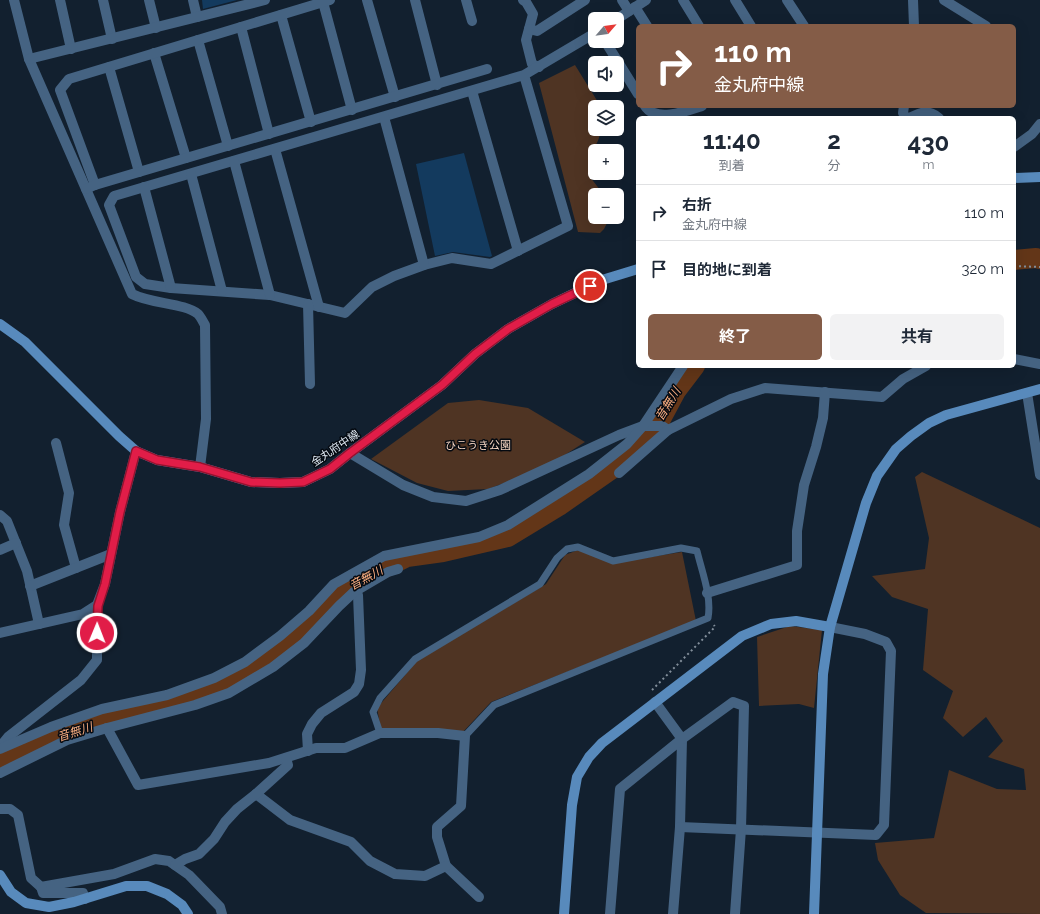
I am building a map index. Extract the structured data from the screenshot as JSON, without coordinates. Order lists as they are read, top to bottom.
{
  "streets": {
    "street": ["金丸府中線"]
  },
  "water": ["音無川"],
  "parks": ["ひこうき公園"],
  "north": "top right",
  "page": {
    "map_buttons": ["+", "−"],
    "turn": ["110 m", "金丸府中線"],
    "eta": [
      "11:40",
      "到着",
      "2",
      "分",
      "430",
      "m"
    ],
    "list": [
      {
        "name": "右折",
        "note": "金丸府中線",
        "value": "110 m"
      },
      {
        "name": "目的地に到着",
        "value": "320 m"
      }
    ],
    "buttons": ["終了", "共有"]
  }
}
